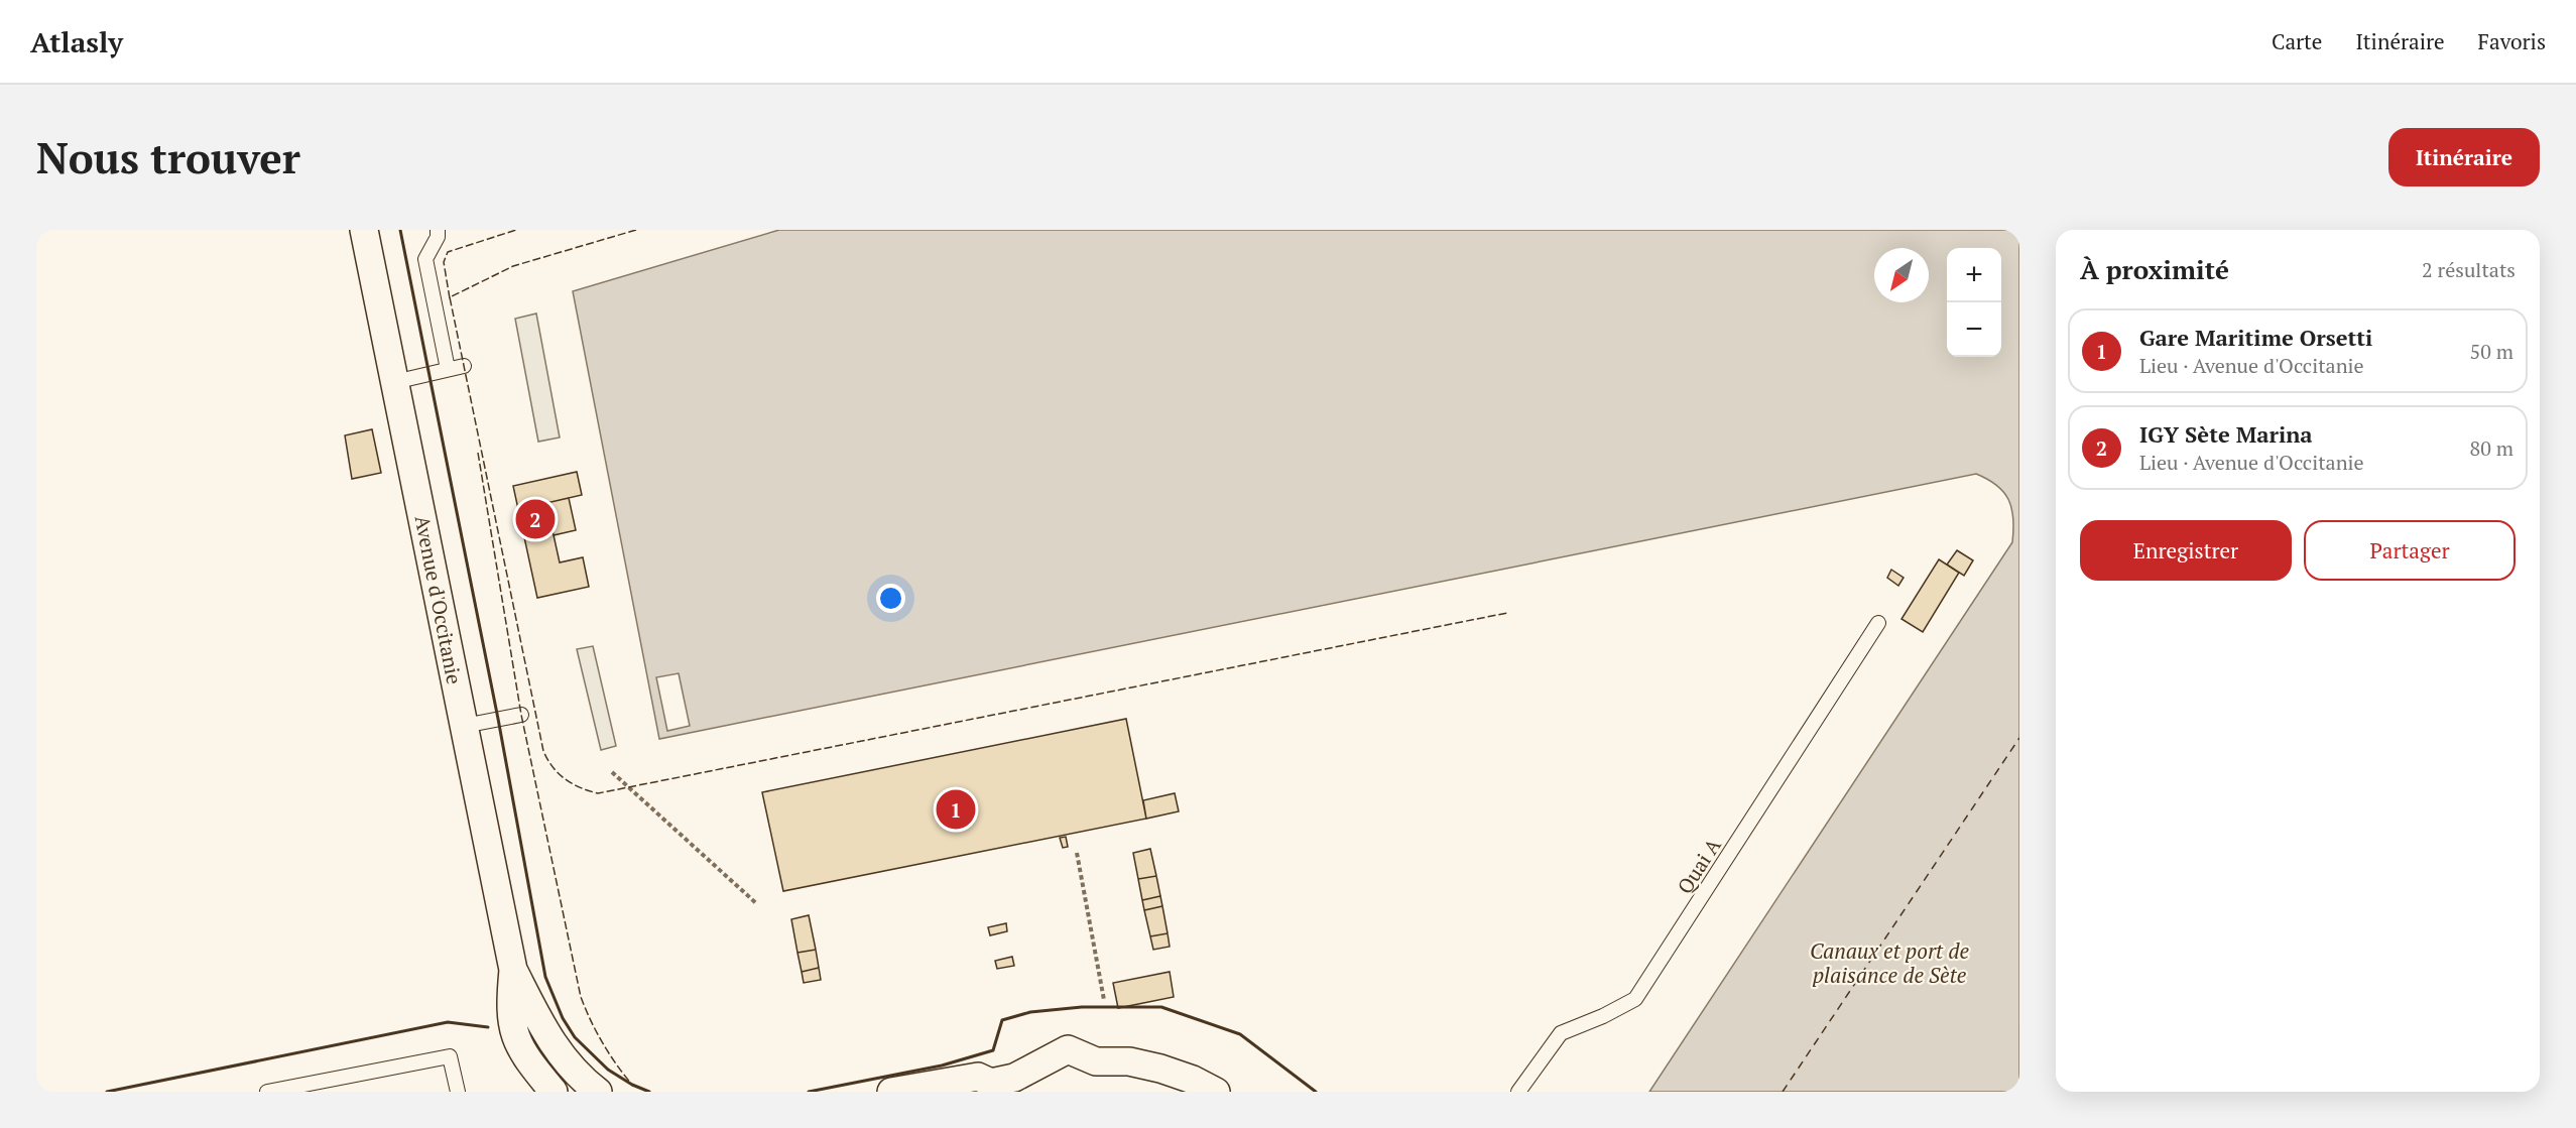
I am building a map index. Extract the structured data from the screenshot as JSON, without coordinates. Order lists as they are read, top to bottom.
{
  "streets": {
    "street": ["Avenue d'Occitanie"],
    "lane": ["Quai A"]
  },
  "water": ["Canaux et port de plaisance de Sète"],
  "north": "bottom left",
  "page": {
    "header": "Atlasly",
    "nav": ["Carte", "Itinéraire", "Favoris"],
    "buttons": [
      "Itinéraire",
      ["Enregistrer", "Partager"]
    ],
    "title": "Nous trouver",
    "heading": ["À proximité", "2 résultats"],
    "map_buttons": ["+", "−"],
    "list": [
      {
        "mark": "1",
        "name": "Gare Maritime Orsetti",
        "note": "Lieu · Avenue d'Occitanie",
        "value": "50 m"
      },
      {
        "mark": "2",
        "name": "IGY Sète Marina",
        "note": "Lieu · Avenue d'Occitanie",
        "value": "80 m"
      }
    ],
    "pins": ["2", "1"]
  }
}
